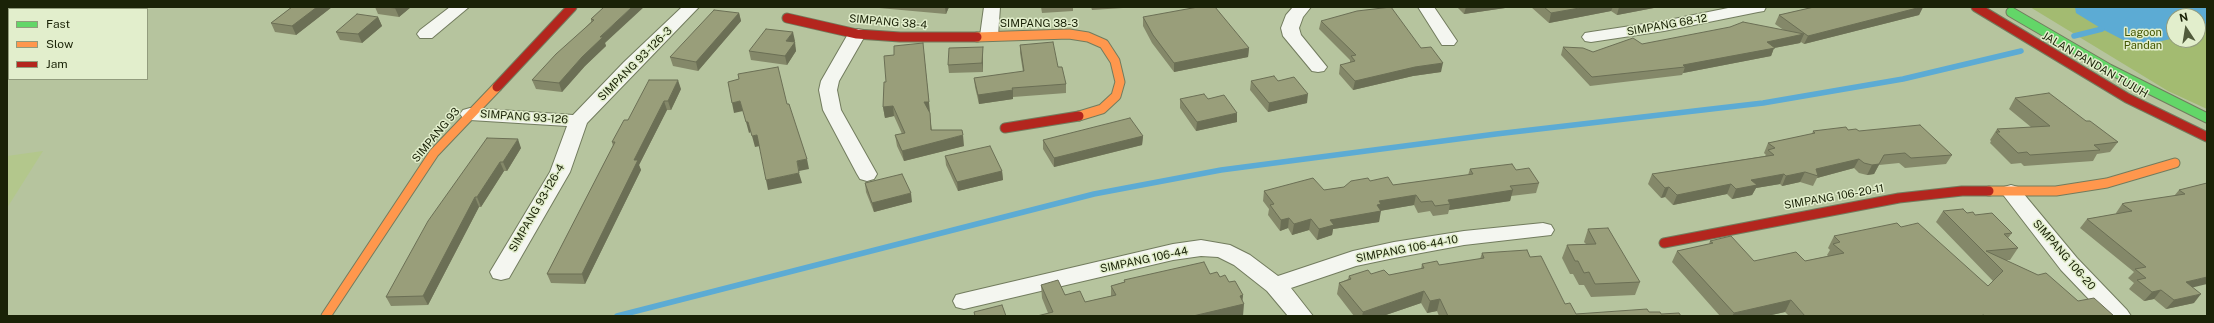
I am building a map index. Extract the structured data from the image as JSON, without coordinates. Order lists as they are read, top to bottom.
{
  "streets": {
    "street": [
      "SIMPANG 38-4",
      "SIMPANG 38-3",
      "SIMPANG 68-12",
      "SIMPANG 93-126-3",
      "JALAN PANDAN TUJUH",
      "SIMPANG 93-126",
      "SIMPANG 93",
      "SIMPANG 106-20-11",
      "SIMPANG 93-126-4",
      "SIMPANG 106-44-10",
      "SIMPANG 106-20",
      "SIMPANG 106-44"
    ]
  },
  "crossings": [
    ["SIMPANG 38-4", "SIMPANG 38-3"],
    ["SIMPANG 93-126-3", "SIMPANG 93-126"],
    ["SIMPANG 93-126-3", "SIMPANG 93-126-4"],
    ["SIMPANG 93-126", "SIMPANG 93"],
    ["SIMPANG 93-126", "SIMPANG 93-126-4"],
    ["SIMPANG 106-20-11", "SIMPANG 106-20"],
    ["SIMPANG 106-44-10", "SIMPANG 106-44"]
  ],
  "parks": ["Lagoon Pandan"],
  "legend": ["Fast", "Slow", "Jam"],
  "north": "top"
}
